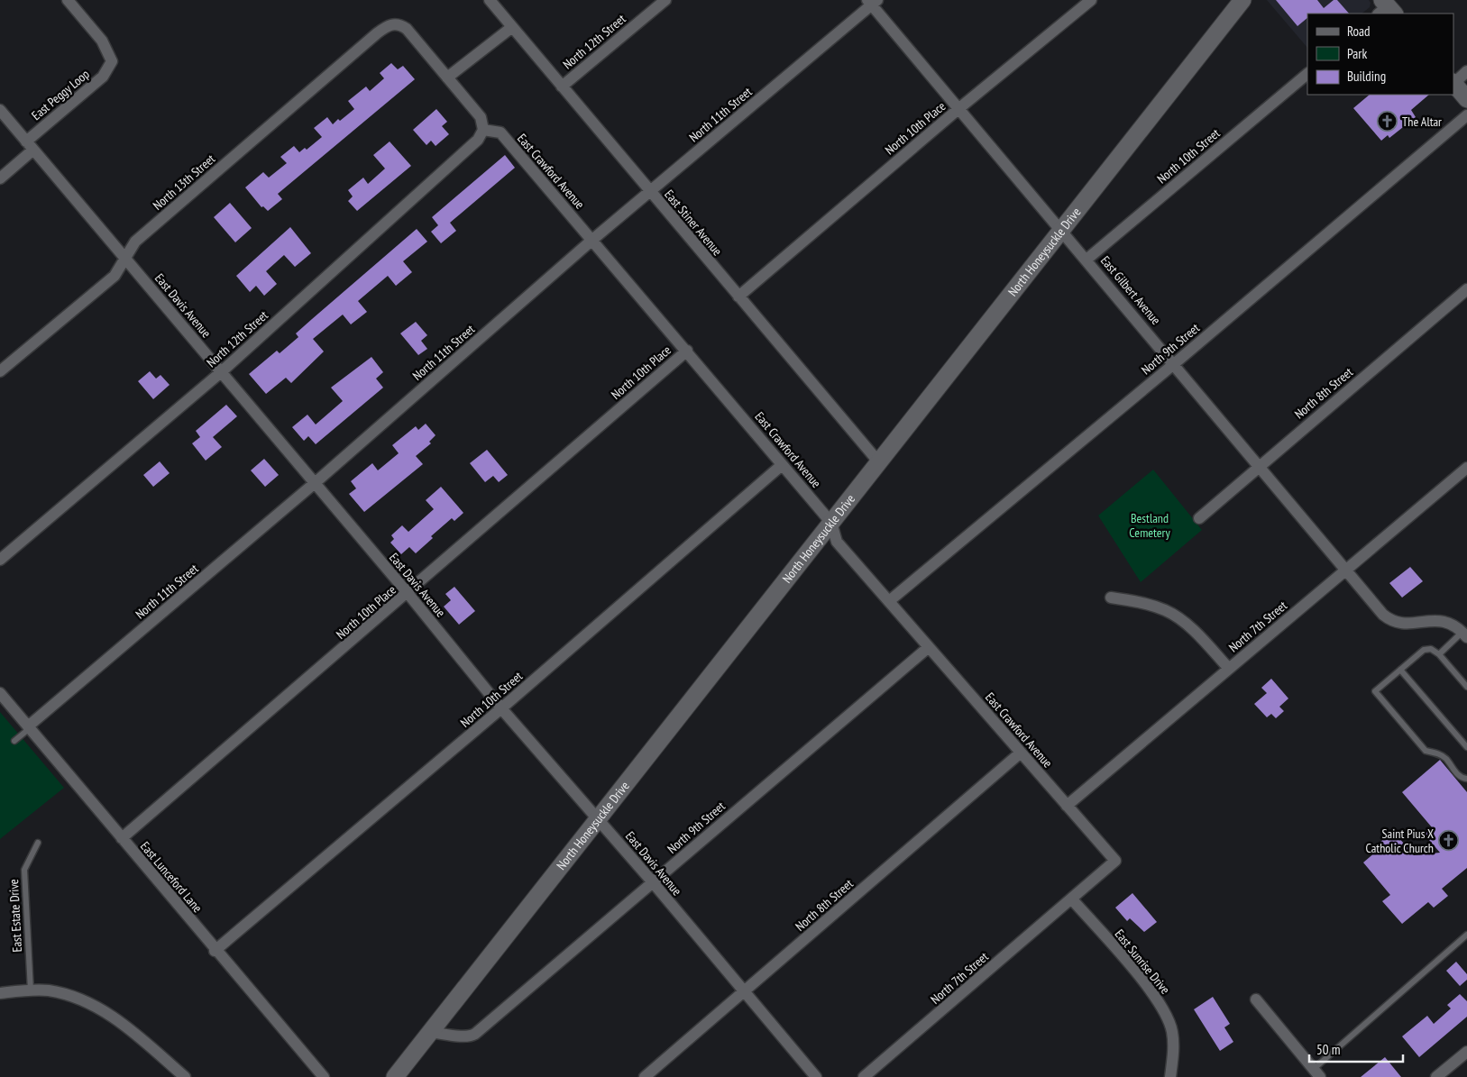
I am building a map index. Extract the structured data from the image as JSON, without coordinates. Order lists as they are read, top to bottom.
{
  "streets": {
    "street": [
      "North 12th Street",
      "East Peggy Loop",
      "North 11th Street",
      "North 10th Place",
      "North 10th Street",
      "East Crawford Avenue",
      "North 13th Street",
      "East Stiner Avenue",
      "North Honeysuckle Drive",
      "East Gilbert Avenue",
      "East Davis Avenue",
      "North 9th Street",
      "North 8th Street",
      "North 7th Street",
      "East Lunceford Lane",
      "East Sunrise Drive"
    ],
    "lane": ["East Estate Drive"]
  },
  "crossings": [
    ["North 12th Street", "East Crawford Avenue"],
    ["North 12th Street", "East Stiner Avenue"],
    ["North 12th Street", "East Davis Avenue"],
    ["East Peggy Loop", "East Davis Avenue"],
    ["North 11th Street", "East Crawford Avenue"],
    ["North 11th Street", "East Stiner Avenue"],
    ["North 11th Street", "East Gilbert Avenue"],
    ["North 11th Street", "East Davis Avenue"],
    ["North 11th Street", "East Lunceford Lane"],
    ["North 10th Place", "East Crawford Avenue"],
    ["North 10th Place", "East Stiner Avenue"],
    ["North 10th Place", "East Gilbert Avenue"],
    ["North 10th Place", "East Davis Avenue"],
    ["North 10th Place", "East Lunceford Lane"],
    ["North 10th Street", "East Crawford Avenue"],
    ["North 10th Street", "East Gilbert Avenue"],
    ["North 10th Street", "East Davis Avenue"],
    ["North 10th Street", "East Lunceford Lane"],
    ["East Crawford Avenue", "North Honeysuckle Drive"],
    ["East Crawford Avenue", "North 9th Street"],
    ["East Crawford Avenue", "North 8th Street"],
    ["East Crawford Avenue", "North 7th Street"],
    ["East Crawford Avenue", "East Sunrise Drive"],
    ["North 13th Street", "East Davis Avenue"],
    ["East Stiner Avenue", "North Honeysuckle Drive"],
    ["North Honeysuckle Drive", "East Gilbert Avenue"],
    ["North Honeysuckle Drive", "East Davis Avenue"],
    ["North Honeysuckle Drive", "North 9th Street"],
    ["East Gilbert Avenue", "North 9th Street"],
    ["East Gilbert Avenue", "North 8th Street"],
    ["East Gilbert Avenue", "North 7th Street"],
    ["East Davis Avenue", "North 9th Street"],
    ["East Davis Avenue", "North 8th Street"],
    ["North 7th Street", "East Sunrise Drive"]
  ],
  "parks": ["Bestland Cemetery"],
  "places": {
    "church": ["The Altar", "Saint Pius X Catholic Church"]
  },
  "legend": ["Road", "Park", "Building"],
  "scale_bar": "50 m"
}
